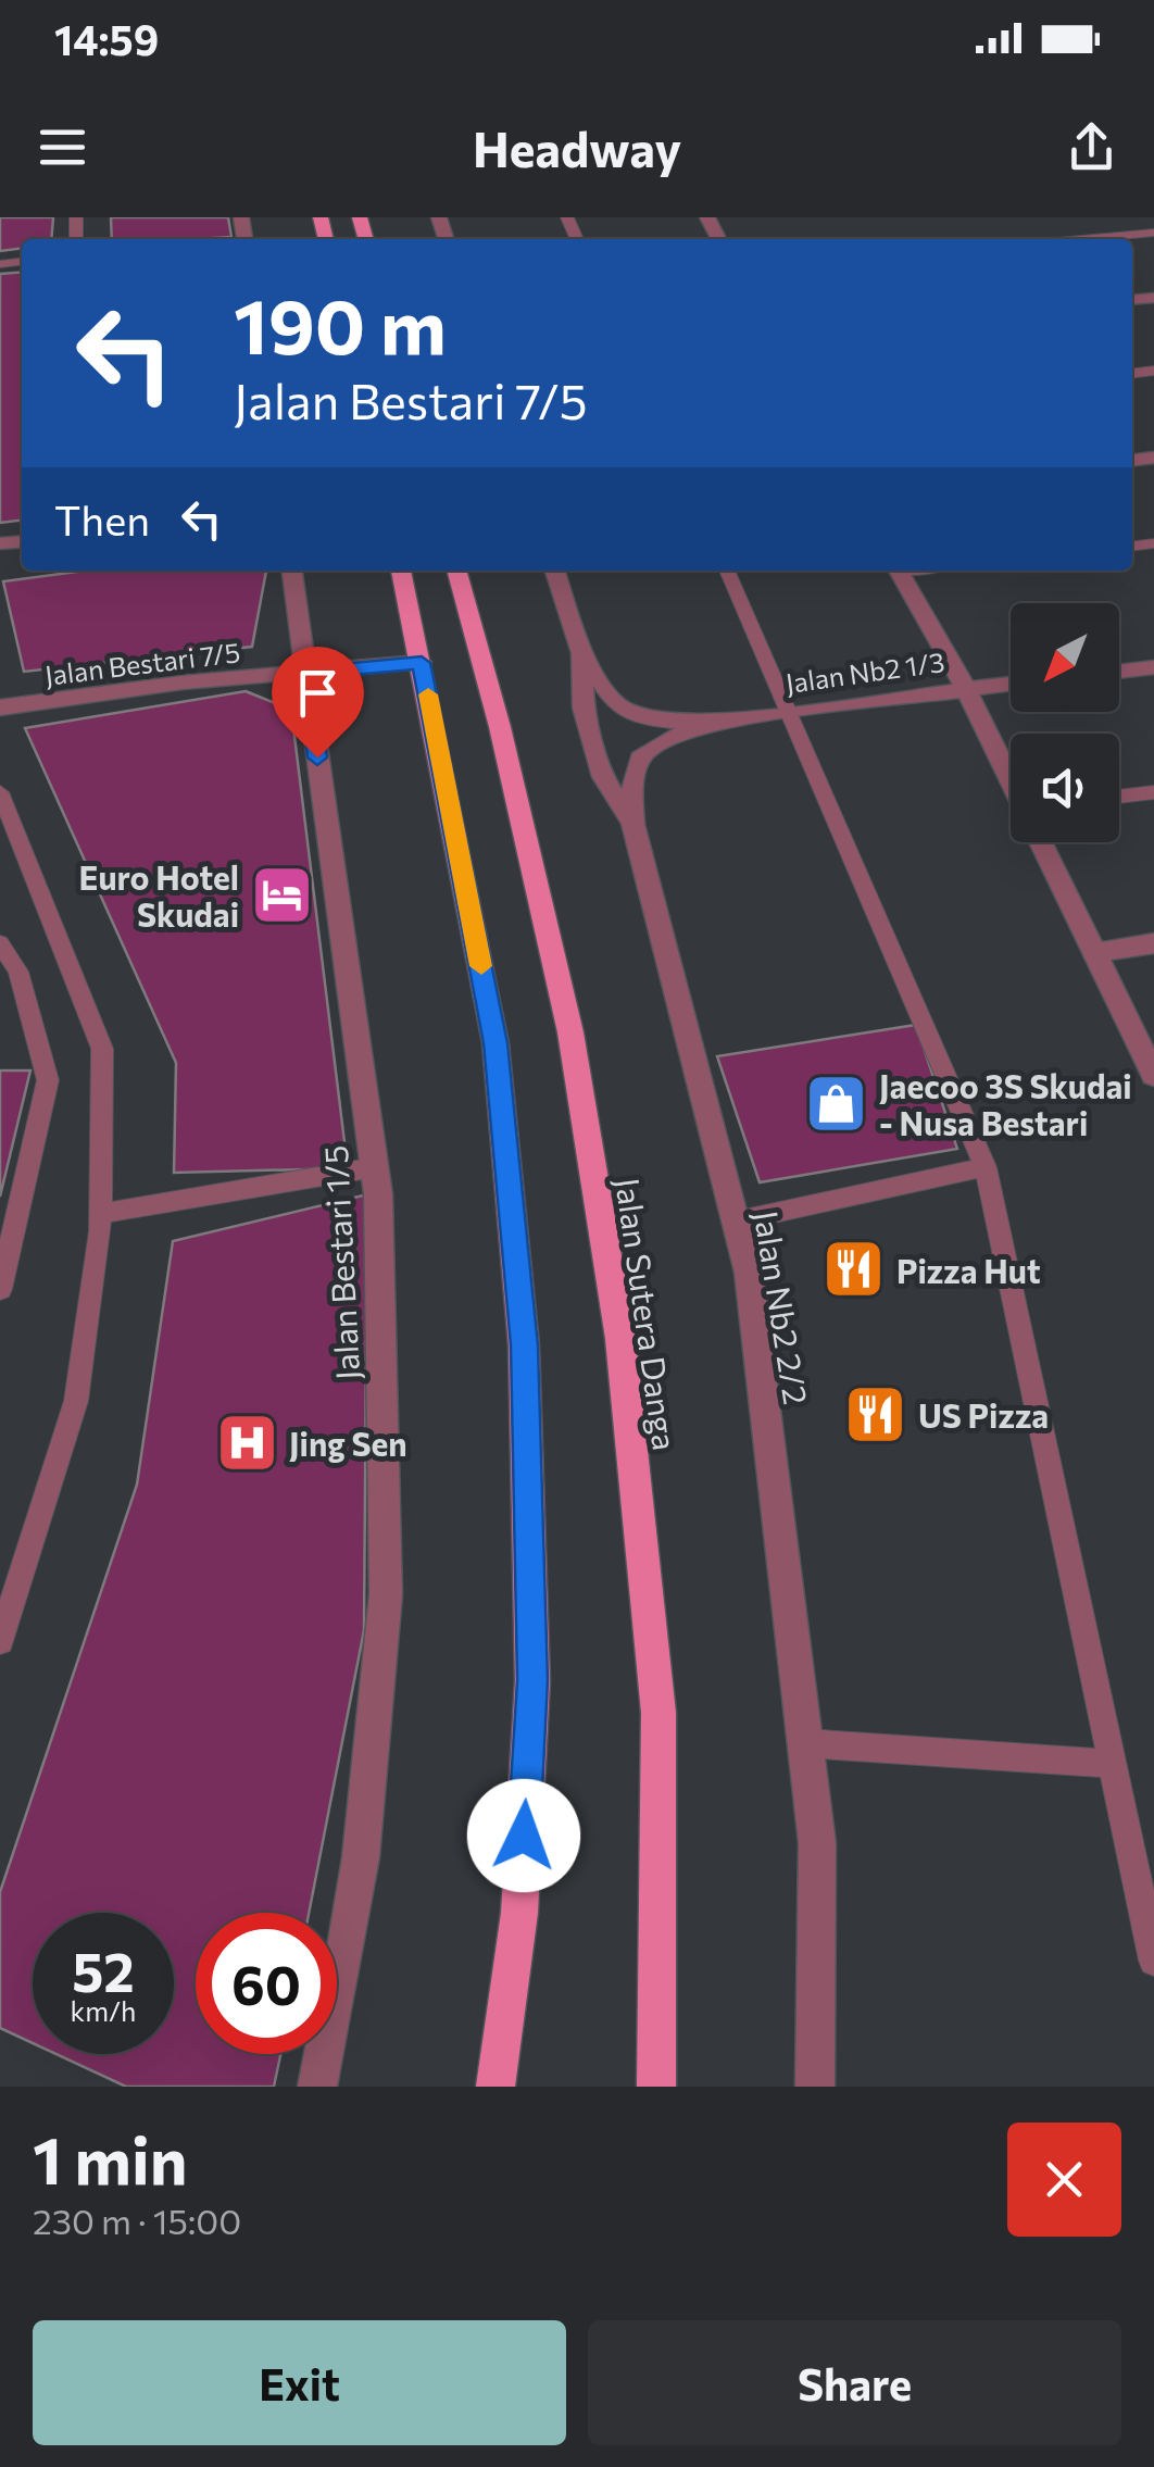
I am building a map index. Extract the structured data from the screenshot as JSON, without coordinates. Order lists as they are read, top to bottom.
{
  "streets": {
    "main road": ["Jalan Sutera Danga"],
    "street": [
      "Jalan Bestari 7/5",
      "Jalan Nb2 1/3",
      "Jalan Bestari 1/5",
      "Jalan Nb2 2/2"
    ]
  },
  "crossings": [
    ["Jalan Bestari 7/5", "Jalan Bestari 1/5"],
    ["Jalan Nb2 1/3", "Jalan Nb2 2/2"]
  ],
  "places": {
    "hotel": ["Euro Hotel Skudai"],
    "shop": ["Jaecoo 3S Skudai - Nusa Bestari"],
    "restaurant": ["Pizza Hut", "US Pizza"],
    "hospital": ["Jing Sen"]
  },
  "north": "bottom left",
  "page": {
    "status": "14:59",
    "header": "Headway",
    "turn": ["190 m", "Jalan Bestari 7/5"],
    "then": "Then",
    "speed": "52 km/h",
    "limit": "60",
    "heading": ["1 min", "230 m · 15:00"],
    "buttons": ["Exit", "Share"]
  }
}
